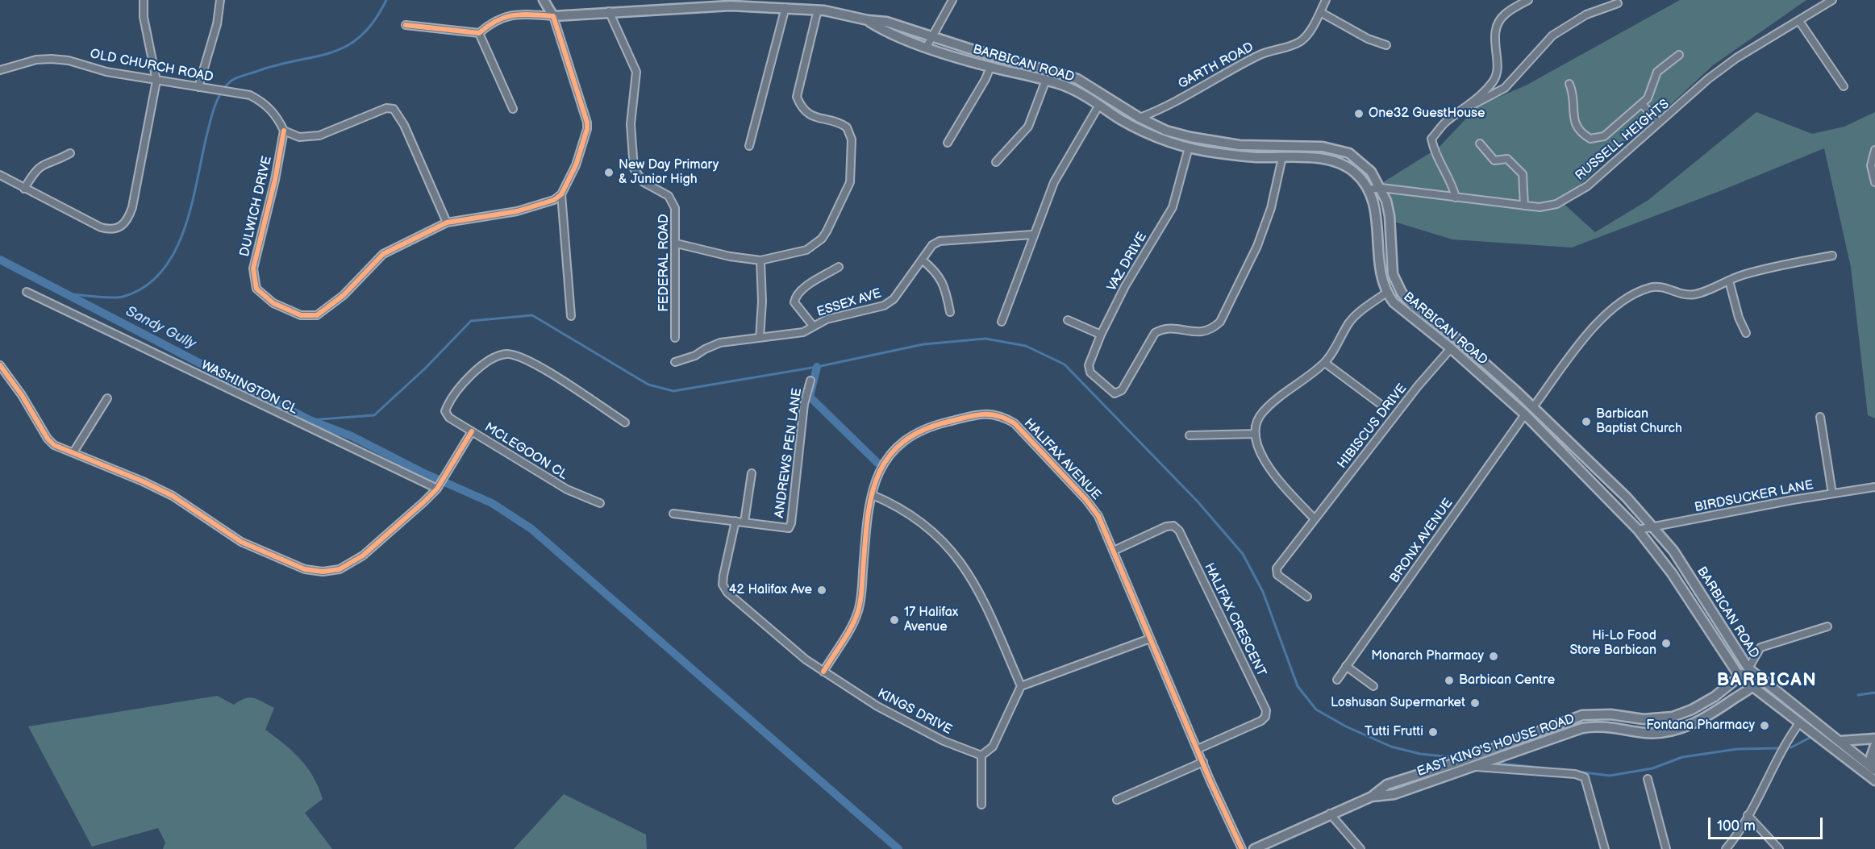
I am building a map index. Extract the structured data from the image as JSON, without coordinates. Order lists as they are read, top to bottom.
{
  "streets": {
    "main road": ["BARBICAN ROAD", "EAST KING'S HOUSE ROAD"],
    "street": [
      "OLD CHURCH ROAD",
      "GARTH ROAD",
      "RUSSELL HEIGHTS",
      "DULWICH DRIVE",
      "VAZ DRIVE",
      "FEDERAL ROAD",
      "ESSEX AVE",
      "WASHINGTON CL",
      "HIBISCUS DRIVE",
      "MCLEGOON CL",
      "ANDREWS PEN LANE",
      "HALIFAX AVENUE",
      "BIRDSUCKER LANE",
      "BRONX AVENUE",
      "HALIFAX CRESCENT",
      "KINGS DRIVE"
    ]
  },
  "crossings": [
    ["BARBICAN ROAD", "GARTH ROAD"],
    ["BARBICAN ROAD", "RUSSELL HEIGHTS"],
    ["BARBICAN ROAD", "VAZ DRIVE"],
    ["BARBICAN ROAD", "FEDERAL ROAD"],
    ["BARBICAN ROAD", "HIBISCUS DRIVE"],
    ["BARBICAN ROAD", "BIRDSUCKER LANE"],
    ["BARBICAN ROAD", "BRONX AVENUE"],
    ["BARBICAN ROAD", "EAST KING'S HOUSE ROAD"],
    ["OLD CHURCH ROAD", "DULWICH DRIVE"],
    ["ANDREWS PEN LANE", "KINGS DRIVE"],
    ["HALIFAX AVENUE", "HALIFAX CRESCENT"],
    ["HALIFAX AVENUE", "KINGS DRIVE"]
  ],
  "districts": ["BARBICAN"],
  "water": ["Sandy Gully"],
  "places": [
    "One32 GuestHouse",
    "New Day Primary & Junior High",
    "Barbican Baptist Church",
    "42 Halifax Ave",
    "17 Halifax Avenue",
    "Hi-Lo Food Store Barbican",
    "Monarch Pharmacy",
    "Barbican Centre",
    "Loshusan Supermarket",
    "Fontana Pharmacy",
    "Tutti Frutti"
  ],
  "scale_bar": "100 m"
}
